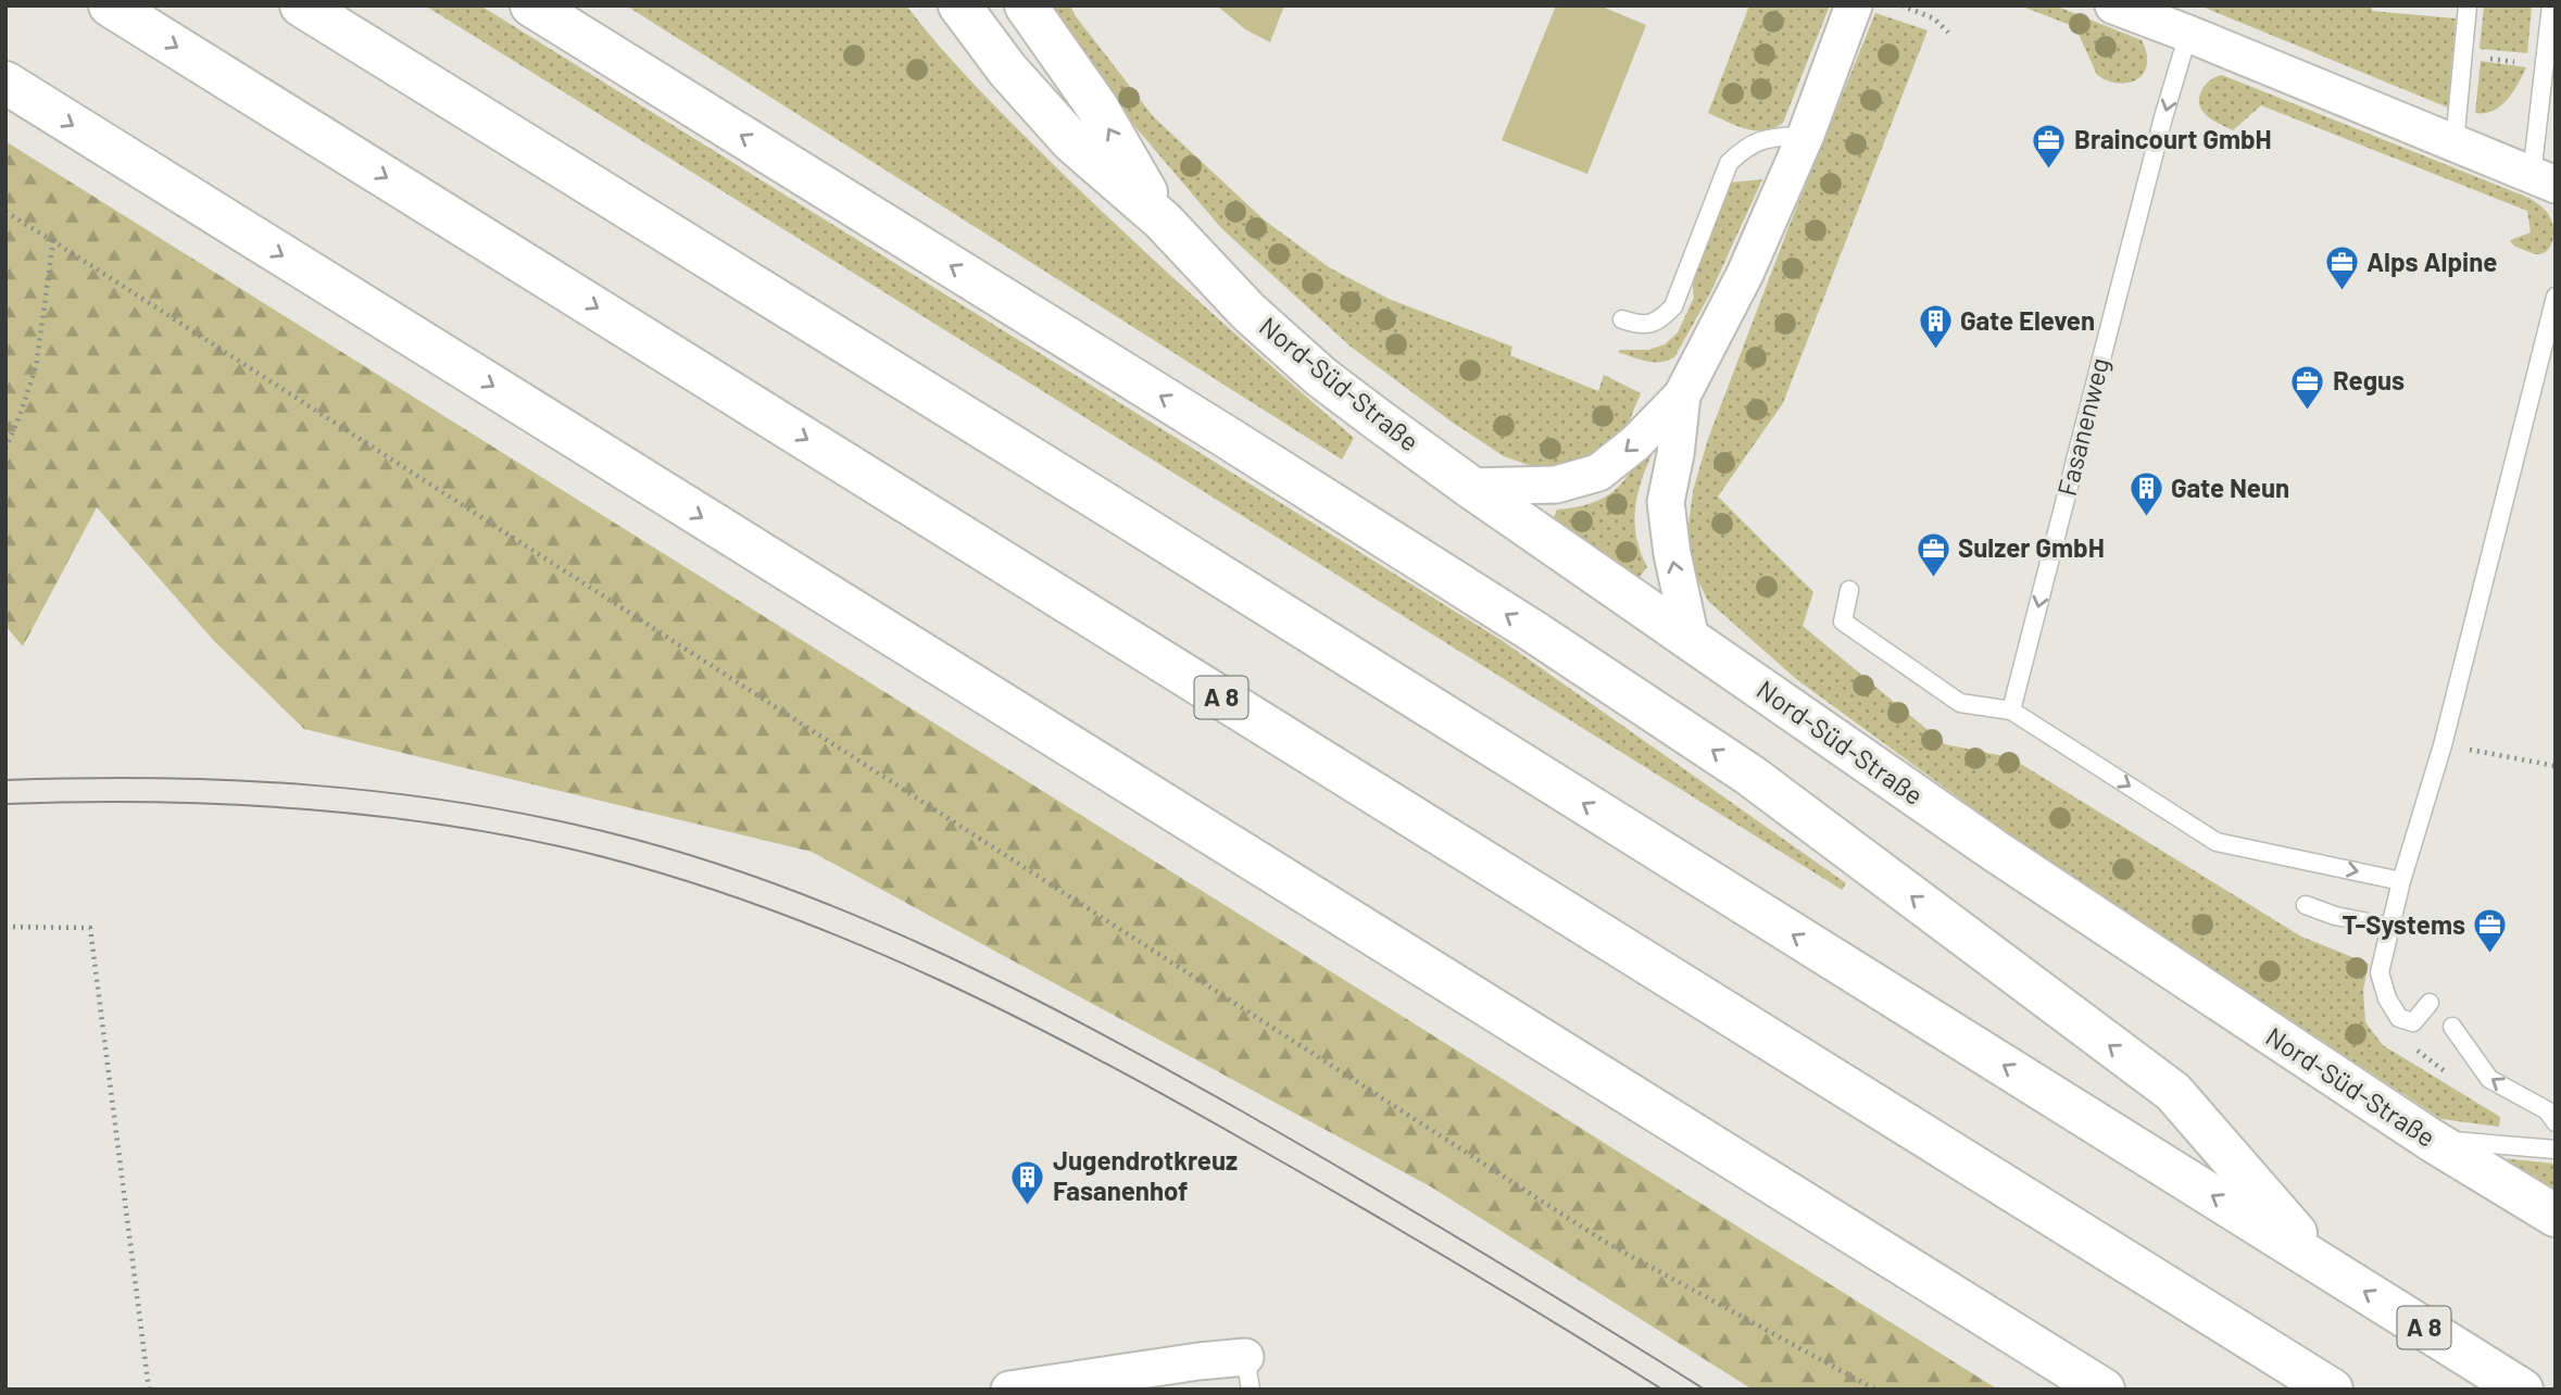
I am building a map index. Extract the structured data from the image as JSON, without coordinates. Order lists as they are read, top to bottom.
{
  "streets": {
    "main road": ["Nord-Süd-Straße", "A 8"],
    "lane": ["Fasanenweg"]
  },
  "one_way": ["Fasanenweg"],
  "places": {
    "office": [
      "Braincourt GmbH",
      "Alps Alpine",
      "Regus",
      "Sulzer GmbH",
      "T-Systems"
    ],
    "building": ["Gate Eleven", "Gate Neun", "Jugendrotkreuz Fasanenhof"]
  }
}
